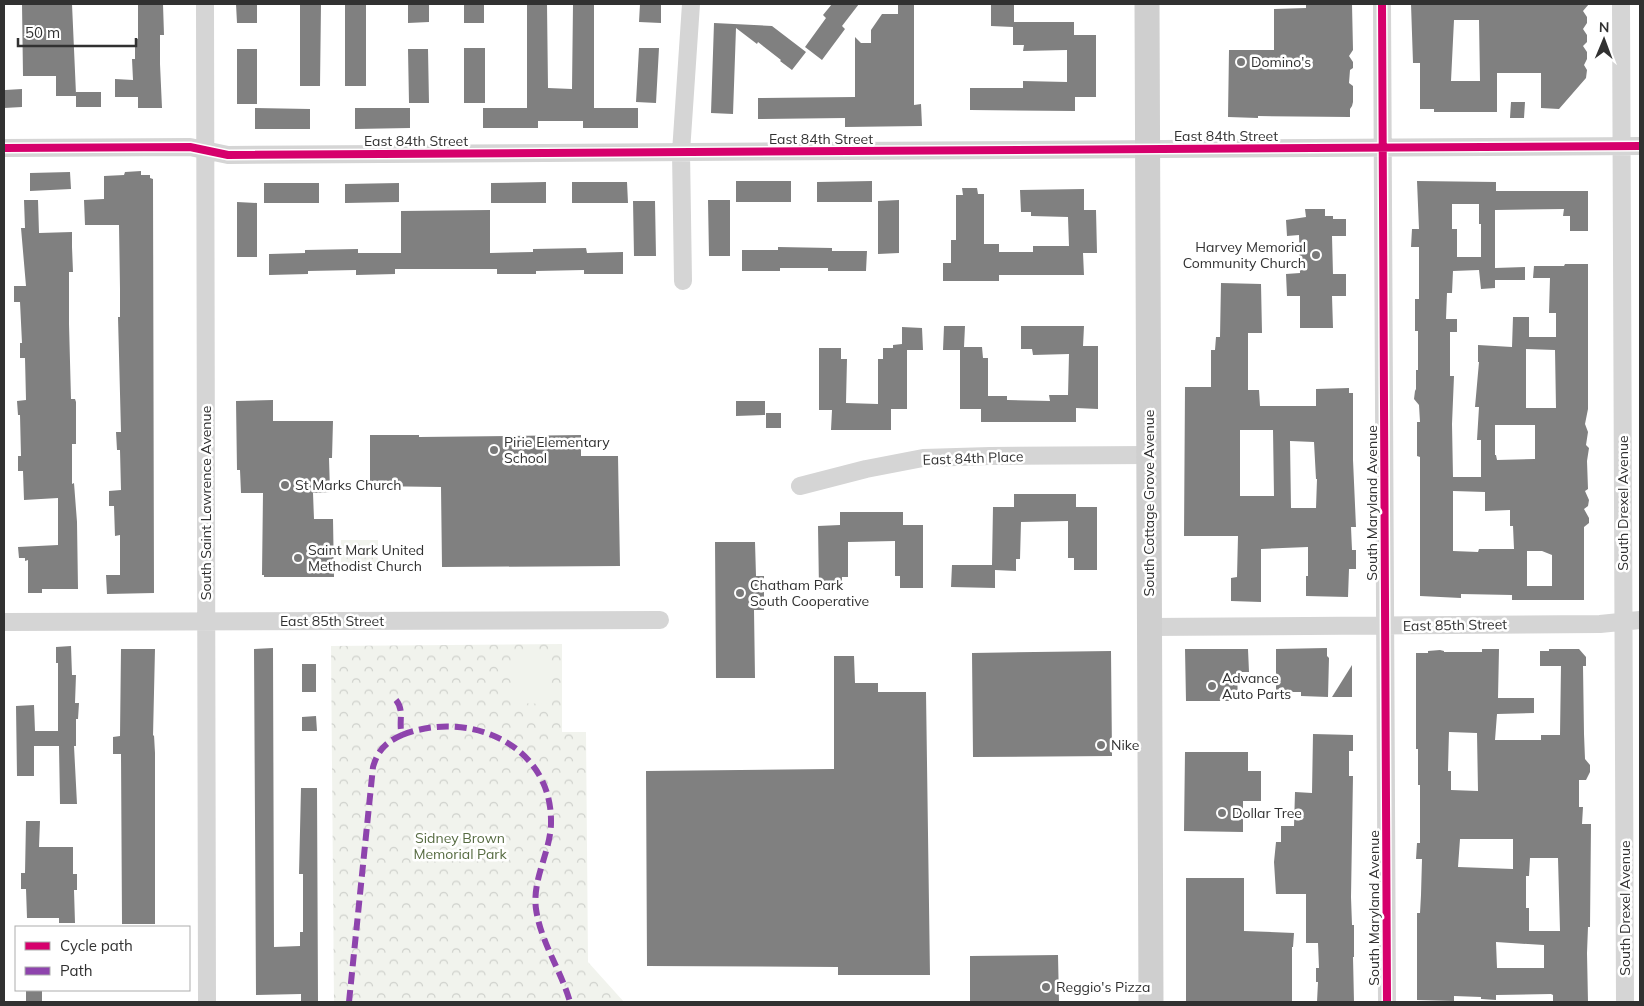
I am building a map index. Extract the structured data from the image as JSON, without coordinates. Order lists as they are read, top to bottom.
{
  "streets": {
    "main road": ["South Cottage Grove Avenue"],
    "street": [
      "East 84th Street",
      "East 84th Place",
      "South Saint Lawrence Avenue",
      "South Maryland Avenue",
      "South Drexel Avenue",
      "East 85th Street"
    ]
  },
  "crossings": [
    ["East 84th Street", "South Saint Lawrence Avenue"],
    ["East 84th Street", "South Cottage Grove Avenue"],
    ["East 84th Street", "South Maryland Avenue"],
    ["East 84th Street", "South Drexel Avenue"],
    ["East 84th Place", "South Cottage Grove Avenue"],
    ["South Saint Lawrence Avenue", "East 85th Street"],
    ["South Cottage Grove Avenue", "East 85th Street"],
    ["South Maryland Avenue", "East 85th Street"],
    ["South Drexel Avenue", "East 85th Street"]
  ],
  "parks": ["Sidney Brown Memorial Park"],
  "places": [
    "Domino's",
    "Harvey Memorial Community Church",
    "Pirie Elementary School",
    "St Marks Church",
    "Saint Mark United Methodist Church",
    "Chatham Park South Cooperative",
    "Advance Auto Parts",
    "Nike",
    "Dollar Tree",
    "Reggio's Pizza"
  ],
  "legend": ["Cycle path", "Path"],
  "scale_bar": "50 m",
  "north": "top"
}
